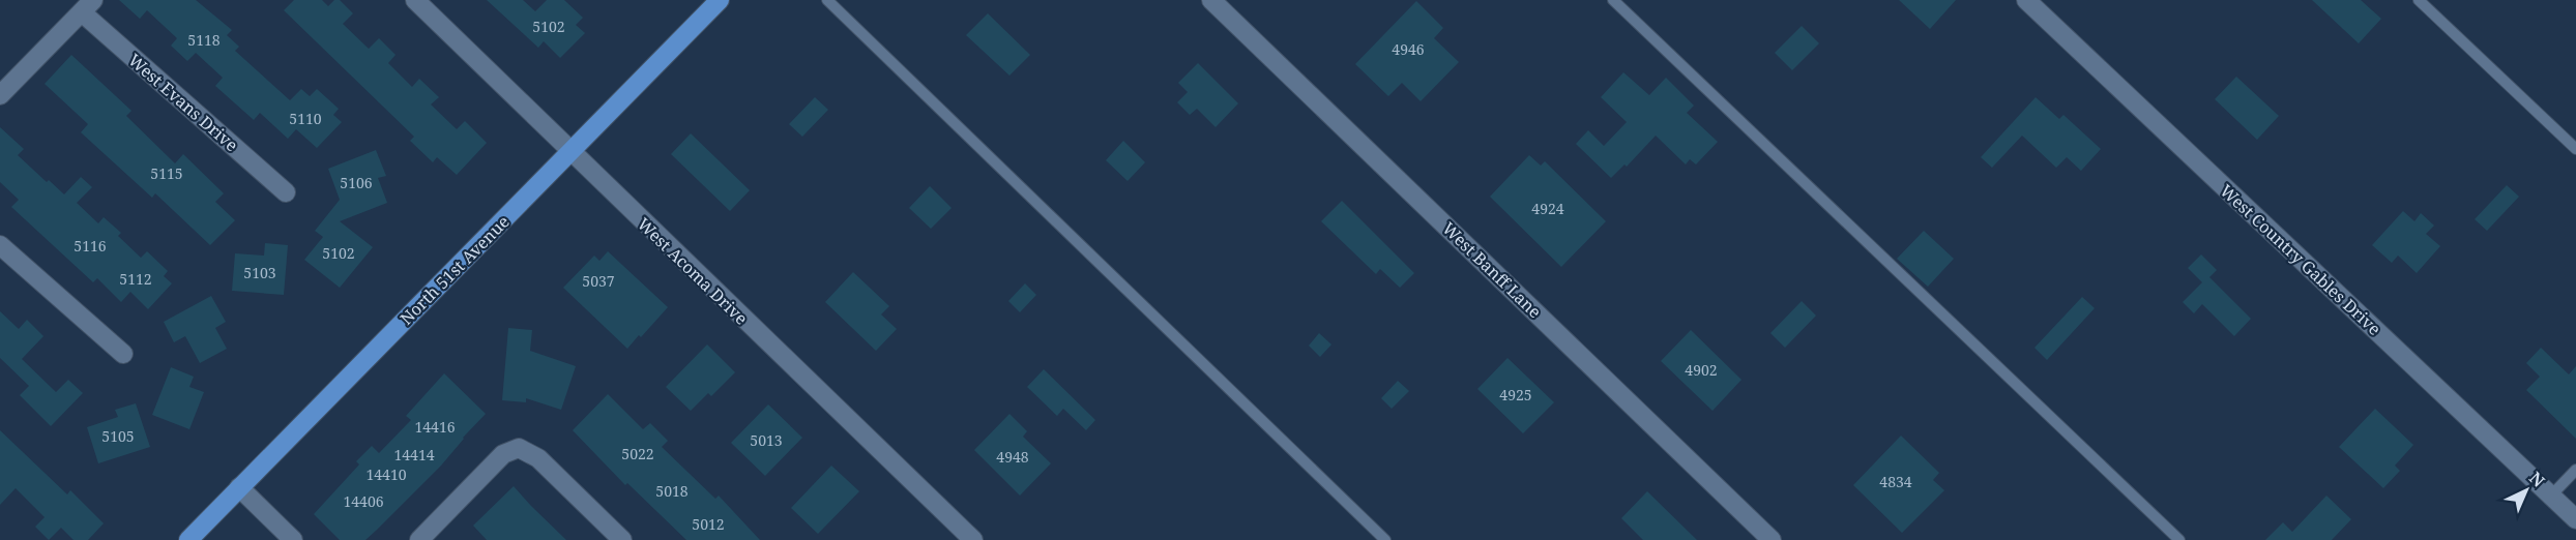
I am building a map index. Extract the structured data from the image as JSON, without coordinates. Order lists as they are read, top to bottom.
{
  "streets": {
    "main road": ["North 51st Avenue"],
    "street": [
      "West Evans Drive",
      "West Country Gables Drive",
      "West Banff Lane",
      "West Acoma Drive"
    ]
  },
  "crossings": [
    ["North 51st Avenue", "West Acoma Drive"]
  ],
  "house_numbers": [
    "5102",
    "5118",
    "4946",
    "5110",
    "5115",
    "5106",
    "4924",
    "5116",
    "5102",
    "5103",
    "5112",
    "5037",
    "4902",
    "4925",
    "14416",
    "5105",
    "5013",
    "5022",
    "14414",
    "4948",
    "14410",
    "4834",
    "5018",
    "14406",
    "5012"
  ],
  "north": "top right"
}
